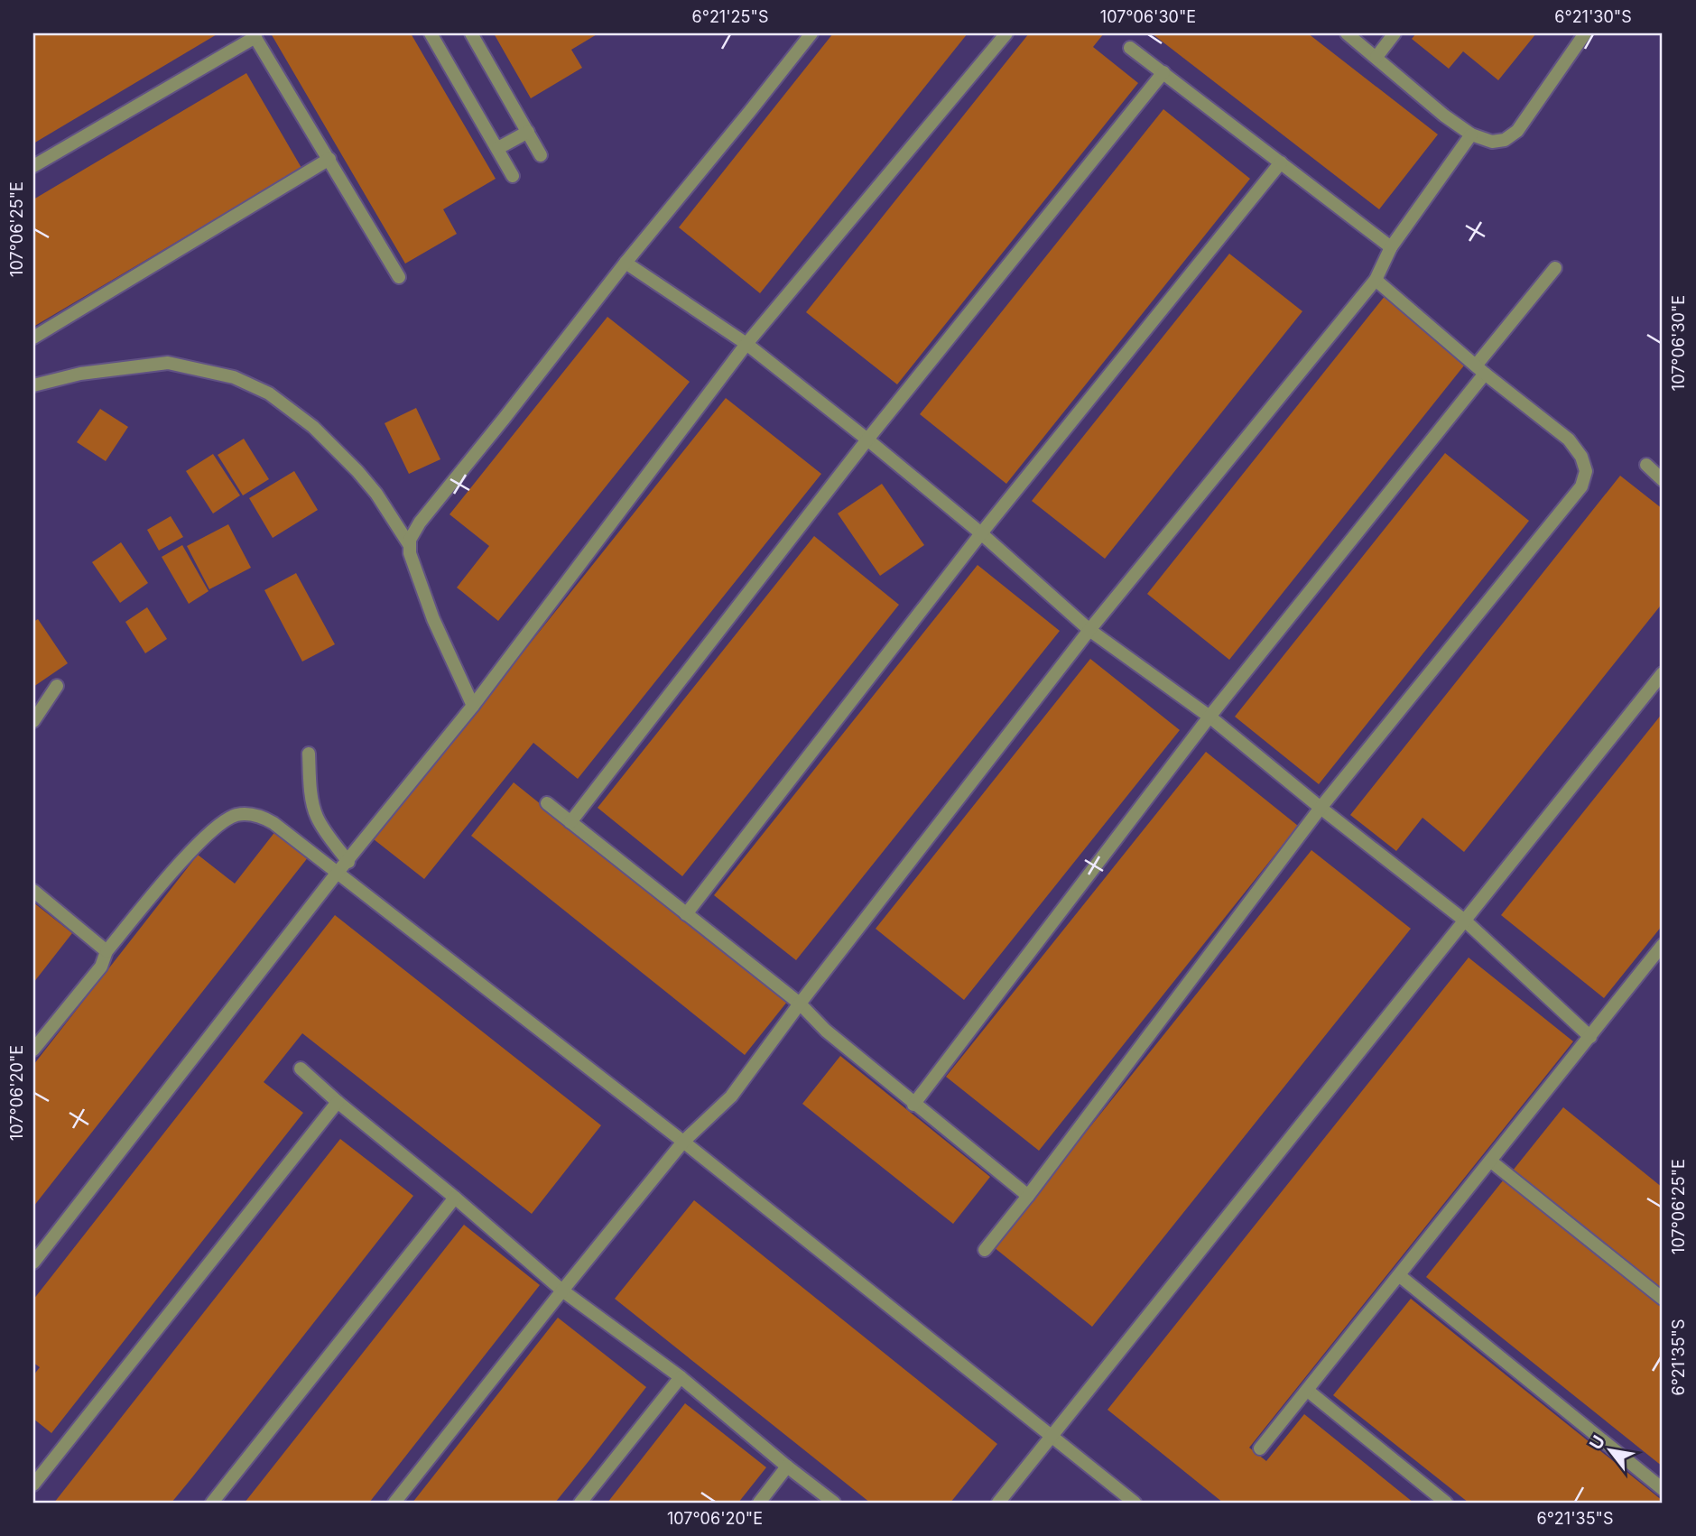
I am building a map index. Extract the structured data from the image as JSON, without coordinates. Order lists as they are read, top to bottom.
{
  "north": "top left",
  "coordinates": [
    "6°21'25\"S",
    "107°06'30\"E",
    "6°21'30\"S",
    "107°06'25\"E",
    "107°06'20\"E",
    "6°21'35\"S"
  ]
}
